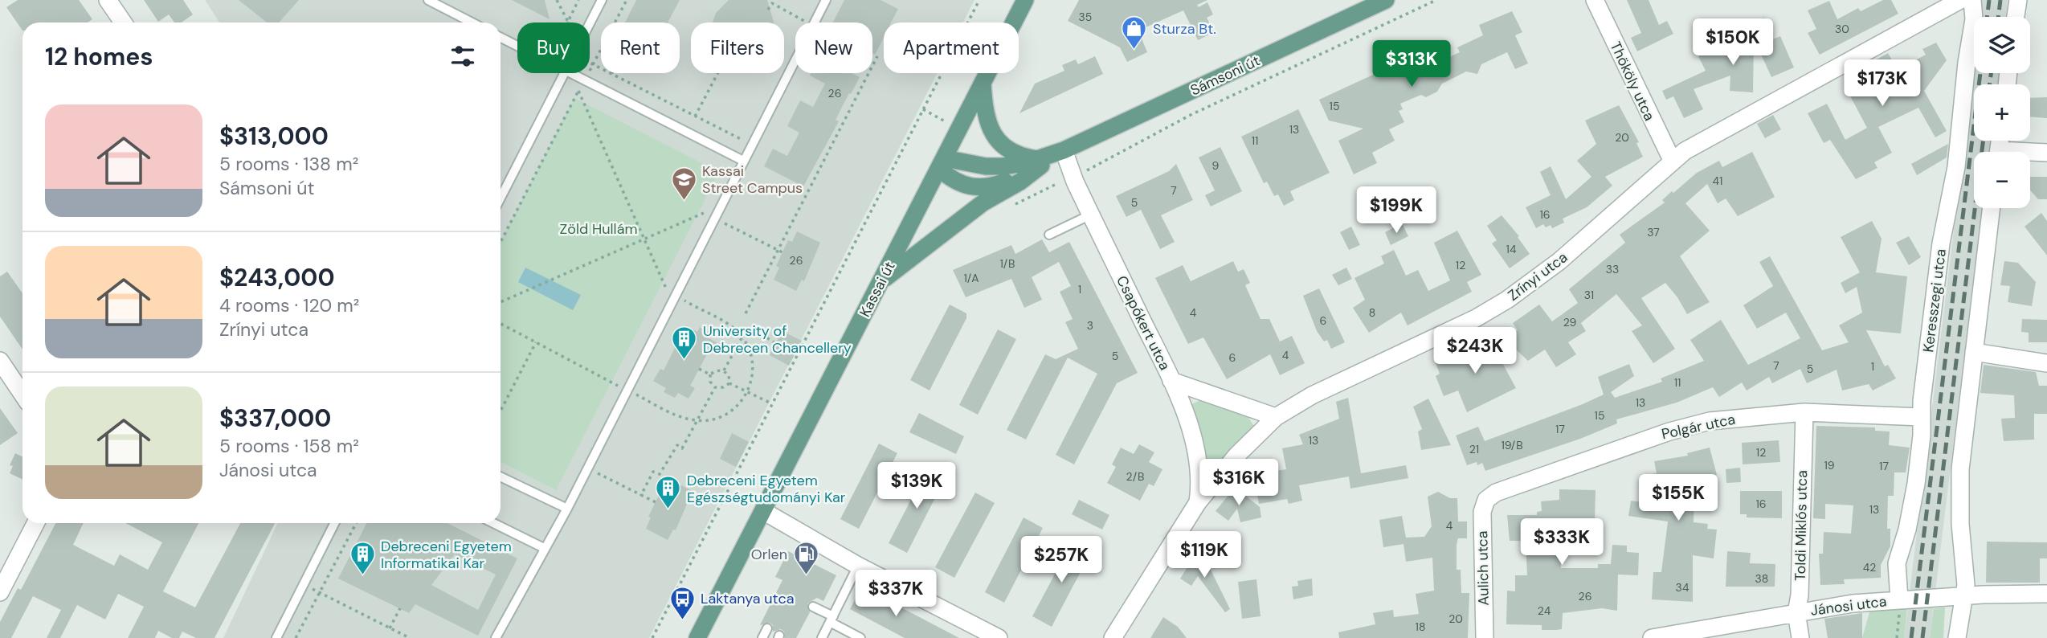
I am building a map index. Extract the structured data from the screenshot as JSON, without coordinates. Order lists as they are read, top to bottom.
{
  "streets": {
    "main road": ["Sámsoni út", "Kassai út"],
    "street": [
      "Thököly utca",
      "Zrínyi utca",
      "Keresszegi utca",
      "Csapókert utca",
      "Polgár utca",
      "Toldi Miklós utca",
      "Aulich utca",
      "Jánosi utca"
    ]
  },
  "crossings": [
    ["Sámsoni út", "Kassai út"],
    ["Sámsoni út", "Csapókert utca"],
    ["Thököly utca", "Zrínyi utca"],
    ["Zrínyi utca", "Csapókert utca"],
    ["Keresszegi utca", "Polgár utca"],
    ["Keresszegi utca", "Jánosi utca"],
    ["Polgár utca", "Toldi Miklós utca"],
    ["Polgár utca", "Aulich utca"],
    ["Toldi Miklós utca", "Jánosi utca"]
  ],
  "parks": ["Zöld Hullám"],
  "places": {
    "shop": ["Sturza Bt."],
    "school or university": ["Kassai Street Campus"],
    "building": ["University of Debrecen Chancellery", "Debreceni Egyetem Egészségtudományi Kar", "Debreceni Egyetem Informatikai Kar"],
    "fuel station": ["Orlen"],
    "bus stop": ["Laktanya utca"]
  },
  "house_numbers": [
    "35",
    "30",
    "26",
    "15",
    "13",
    "20",
    "11",
    "9",
    "41",
    "7",
    "5",
    "16",
    "37",
    "14",
    "26",
    "1/B",
    "12",
    "33",
    "1/A",
    "1",
    "31",
    "4",
    "8",
    "6",
    "29",
    "3",
    "4",
    "5",
    "6",
    "7",
    "1",
    "5",
    "11",
    "13",
    "15",
    "17",
    "13",
    "19/B",
    "21",
    "12",
    "19",
    "17",
    "2/B",
    "16",
    "13",
    "4",
    "42",
    "38",
    "34",
    "26",
    "24",
    "20",
    "18"
  ],
  "page": {
    "map_buttons": ["+", "−"],
    "price": [
      "$150K",
      "$313K",
      "$173K",
      "$199K",
      "$243K",
      "$316K",
      "$139K",
      "$155K",
      "$333K",
      "$119K",
      "$257K",
      "$337K"
    ],
    "chip": [
      "Buy",
      "Rent",
      "Filters",
      "New",
      "Apartment"
    ],
    "heading": "12 homes",
    "list": [
      {
        "name": "$313,000",
        "note": "5 rooms · 138 m² · Sámsoni út"
      },
      {
        "name": "$243,000",
        "note": "4 rooms · 120 m² · Zrínyi utca"
      },
      {
        "name": "$337,000",
        "note": "5 rooms · 158 m² · Jánosi utca"
      }
    ]
  }
}
